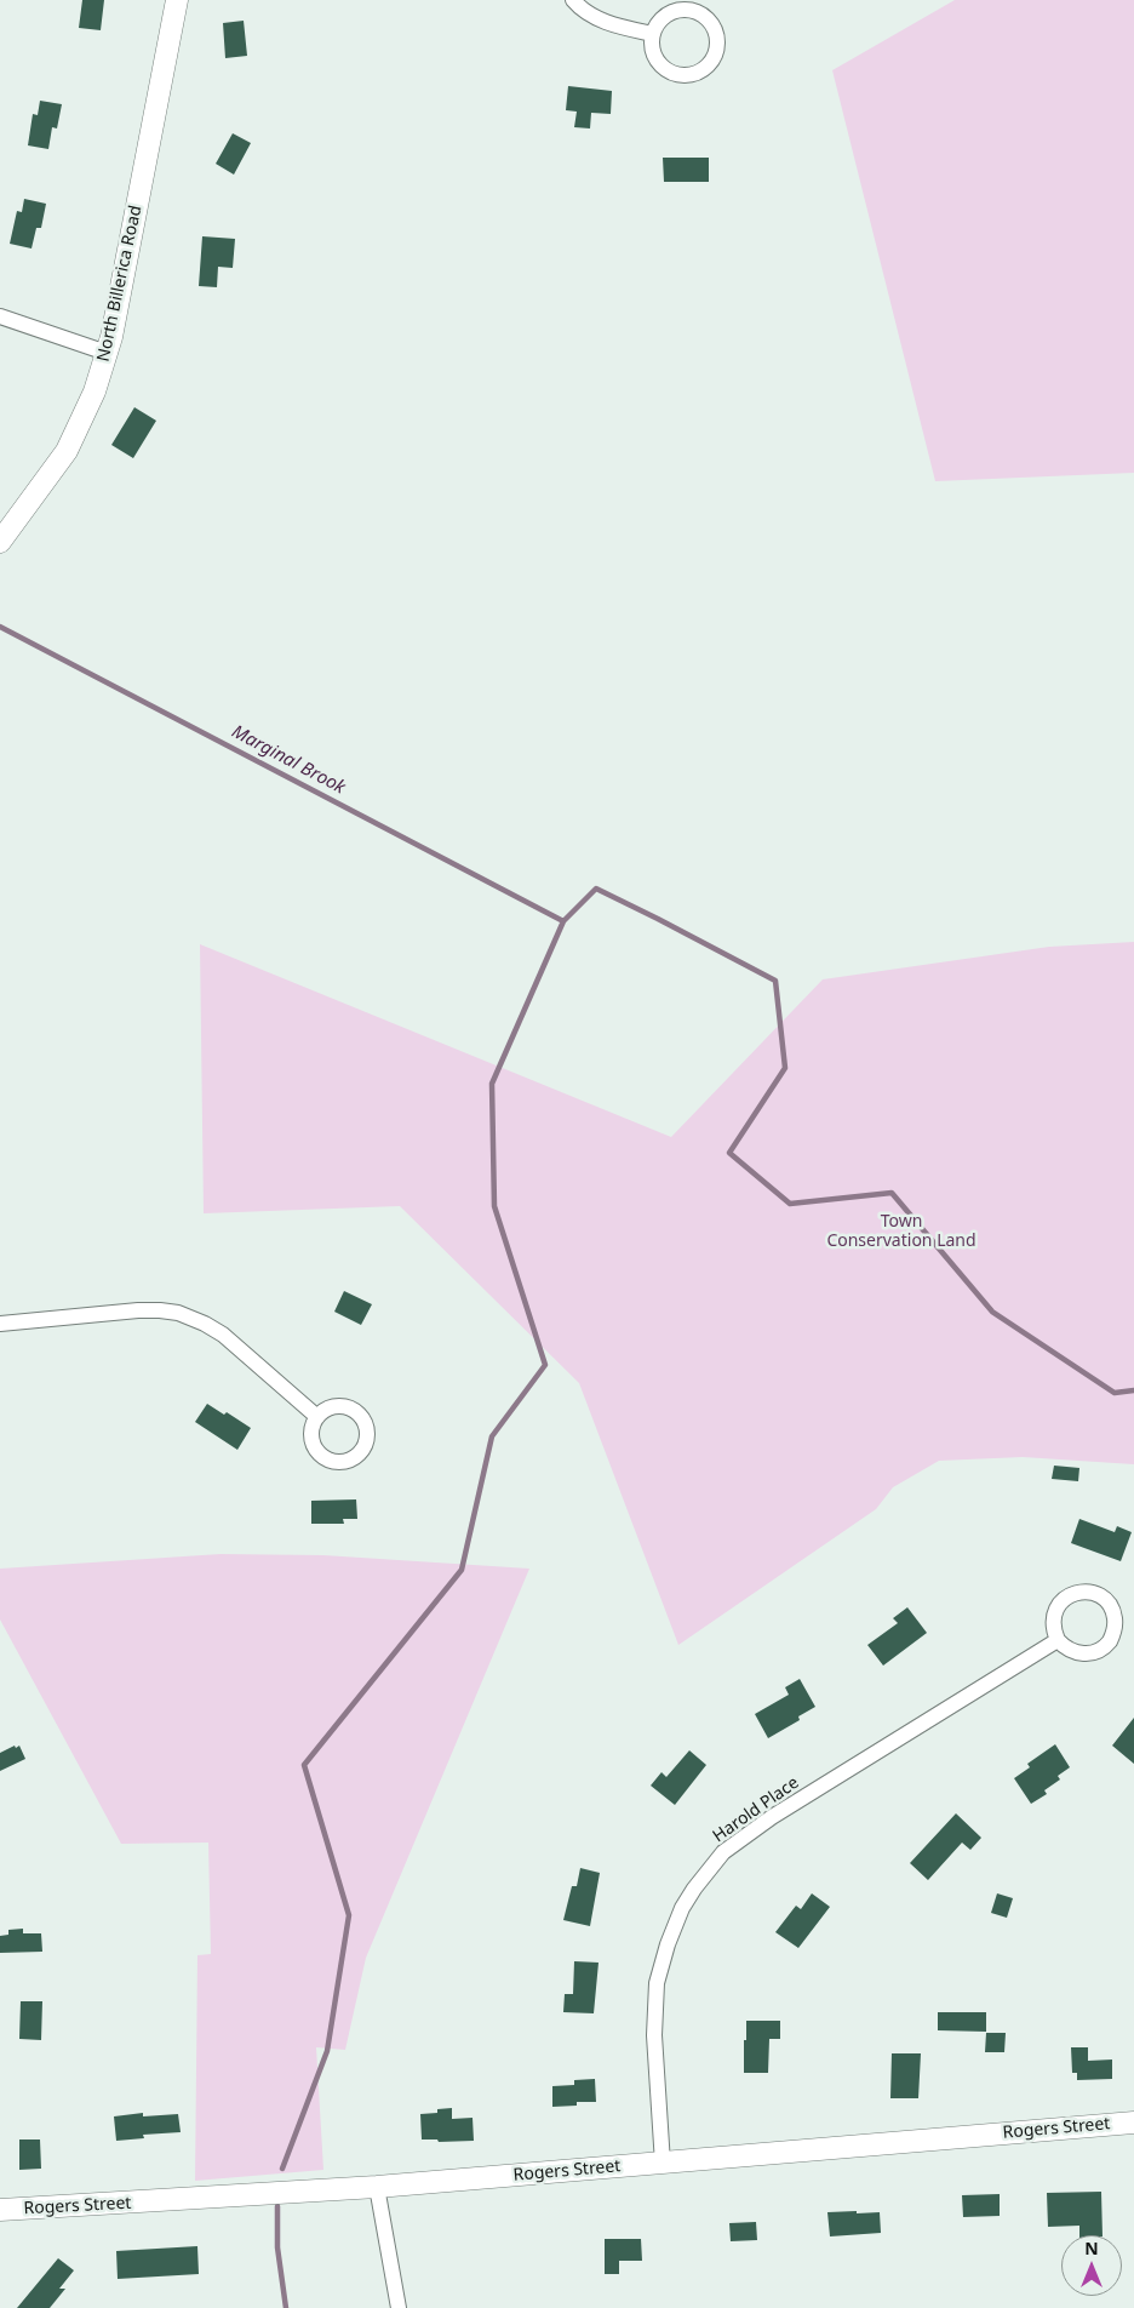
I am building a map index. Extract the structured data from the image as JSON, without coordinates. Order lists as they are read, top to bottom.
{
  "streets": {
    "street": ["North Billerica Road", "Harold Place", "Rogers Street"]
  },
  "crossings": [
    ["Harold Place", "Rogers Street"]
  ],
  "water": ["Marginal Brook"],
  "parks": ["Town Conservation Land"],
  "north": "top"
}
